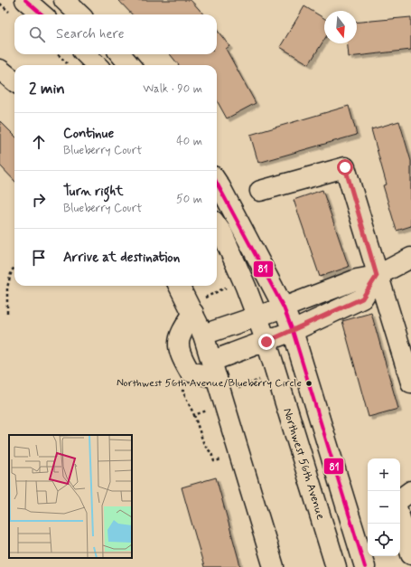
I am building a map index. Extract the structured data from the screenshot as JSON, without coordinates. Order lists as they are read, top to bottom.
{
  "streets": {
    "street": ["Northwest 56th Avenue"]
  },
  "places": ["Northwest 56th Avenue/Blueberry Circle"],
  "lines": ["transit line 81"],
  "north": "bottom",
  "page": {
    "search": "Search here",
    "heading": ["2 min", "Walk · 90 m"],
    "list": [
      ["Continue", "Blueberry Court", "40 m"],
      ["Turn right", "Blueberry Court", "50 m"],
      "Arrive at destination"
    ],
    "map_buttons": ["+", "−"]
  }
}
